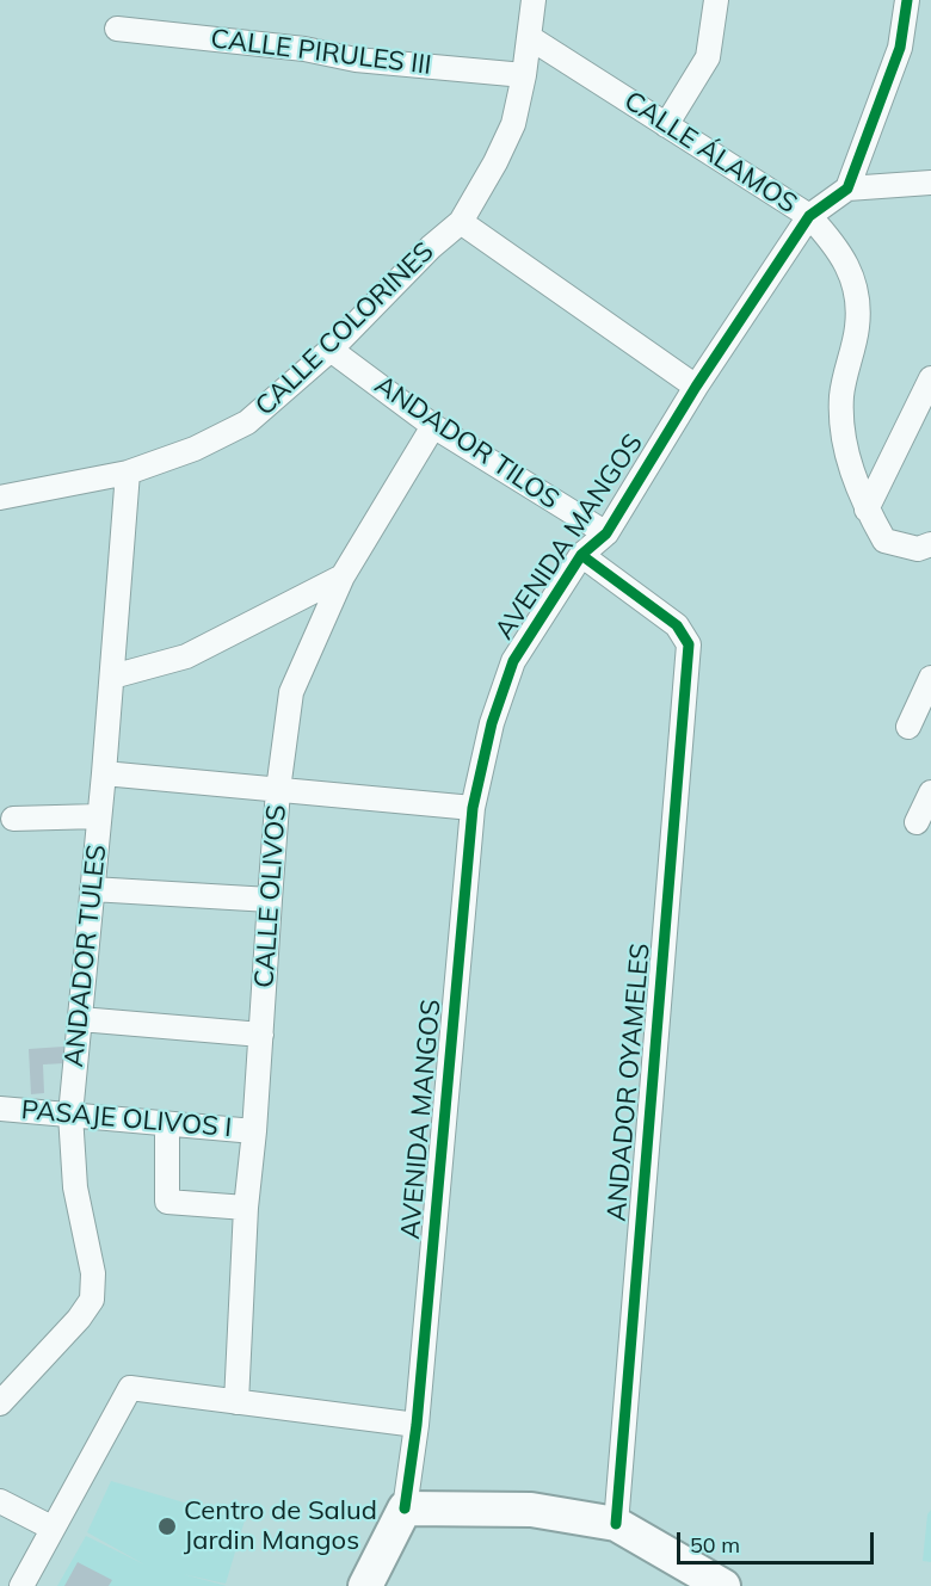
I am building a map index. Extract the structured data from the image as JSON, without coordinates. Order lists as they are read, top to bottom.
{
  "streets": {
    "street": [
      "CALLE PIRULES III",
      "CALLE ÁLAMOS",
      "CALLE COLORINES",
      "ANDADOR TILOS",
      "AVENIDA MANGOS",
      "CALLE OLIVOS",
      "ANDADOR TULES",
      "ANDADOR OYAMELES",
      "PASAJE OLIVOS I"
    ]
  },
  "crossings": [
    ["CALLE PIRULES III", "CALLE COLORINES"],
    ["CALLE ÁLAMOS", "CALLE COLORINES"],
    ["CALLE ÁLAMOS", "AVENIDA MANGOS"],
    ["CALLE COLORINES", "ANDADOR TILOS"],
    ["CALLE COLORINES", "ANDADOR TULES"],
    ["ANDADOR TILOS", "AVENIDA MANGOS"],
    ["ANDADOR TILOS", "CALLE OLIVOS"],
    ["AVENIDA MANGOS", "ANDADOR OYAMELES"],
    ["CALLE OLIVOS", "PASAJE OLIVOS I"],
    ["ANDADOR TULES", "PASAJE OLIVOS I"]
  ],
  "places": ["Centro de Salud Jardin Mangos"],
  "scale_bar": "50 m"
}
